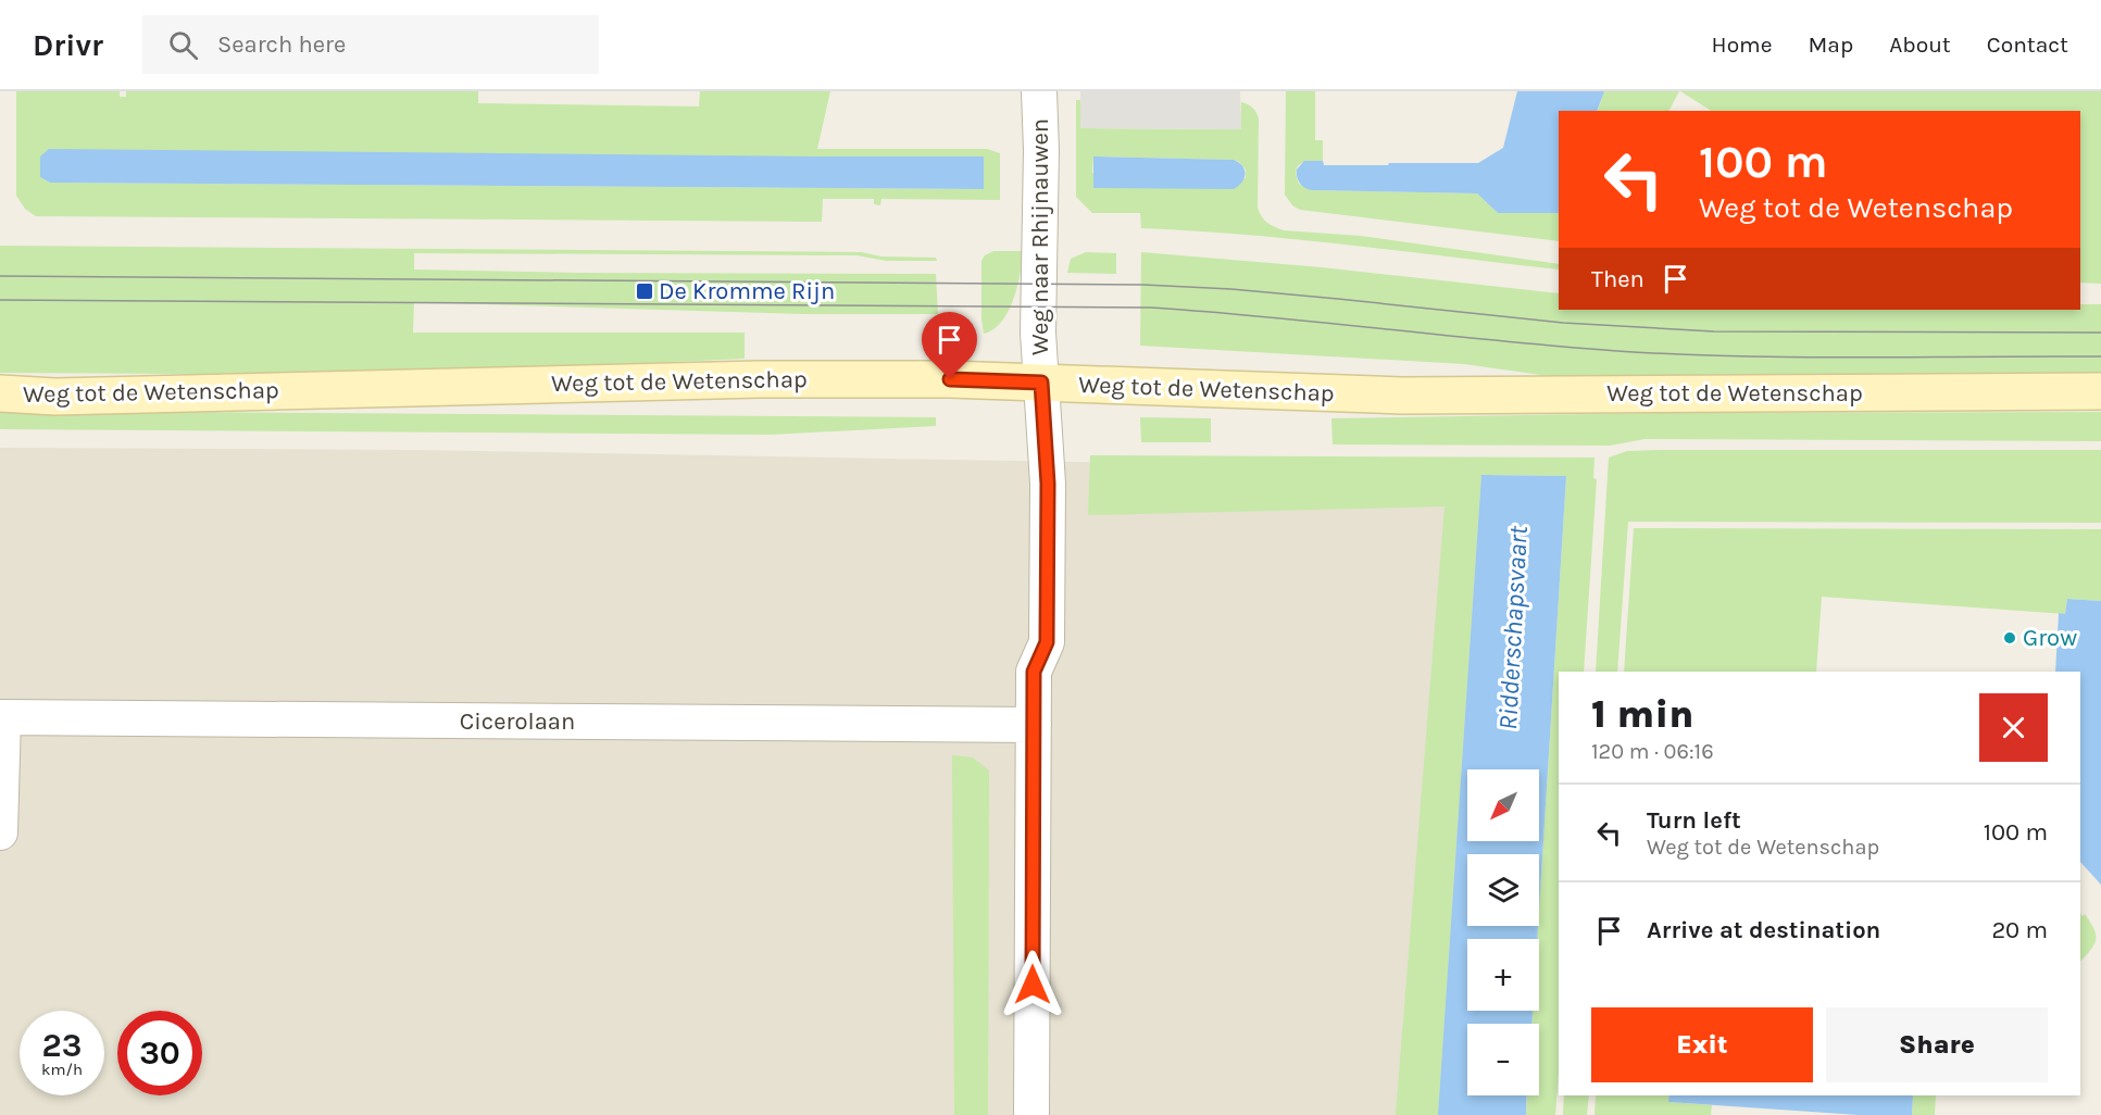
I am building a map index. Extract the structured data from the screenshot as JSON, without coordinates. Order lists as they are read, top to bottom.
{
  "streets": {
    "main road": ["Weg tot de Wetenschap"],
    "street": ["Weg naar Rhijnauwen", "Cicerolaan"]
  },
  "crossings": [
    ["Weg naar Rhijnauwen", "Weg tot de Wetenschap"],
    ["Weg naar Rhijnauwen", "Cicerolaan"]
  ],
  "water": ["Ridderschapsvaart"],
  "places": {
    "transit": ["De Kromme Rijn"],
    "other": ["Grow"]
  },
  "north": "bottom left",
  "page": {
    "header": "Drivr",
    "search": "Search here",
    "nav": [
      "Home",
      "Map",
      "About",
      "Contact"
    ],
    "turn": ["100 m", "Weg tot de Wetenschap"],
    "then": "Then",
    "heading": ["1 min", "120 m · 06:16"],
    "map_buttons": ["+", "−"],
    "list": [
      {
        "name": "Turn left",
        "note": "Weg tot de Wetenschap",
        "value": "100 m"
      },
      {
        "name": "Arrive at destination",
        "value": "20 m"
      }
    ],
    "buttons": ["Exit", "Share"],
    "speed": "23 km/h",
    "limit": "30"
  }
}
